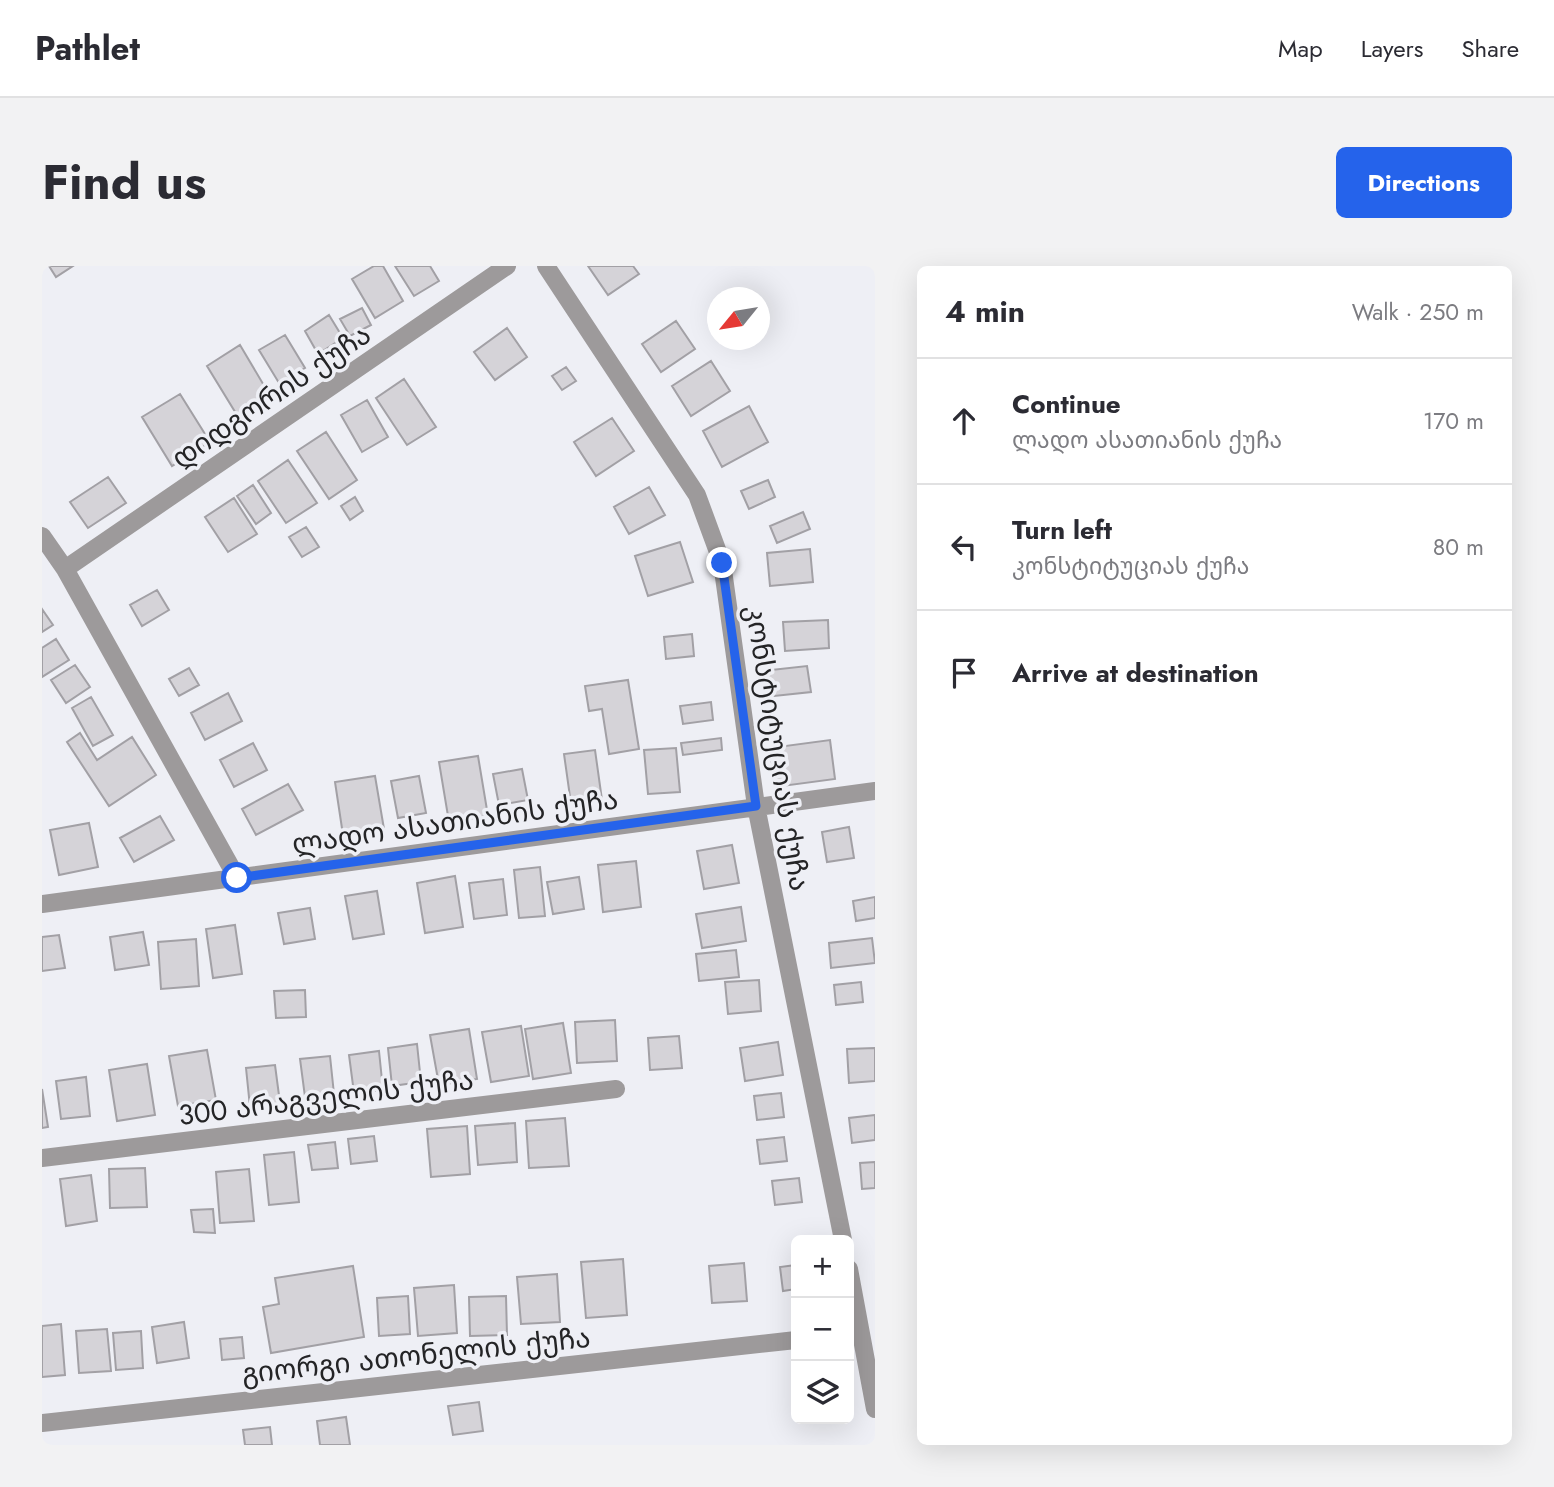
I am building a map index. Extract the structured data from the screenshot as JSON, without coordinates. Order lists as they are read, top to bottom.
{
  "streets": {
    "street": [
      "დიდგორის ქუჩა",
      "კონსტიტუციას ქუჩა",
      "ლადო ასათიანის ქუჩა",
      "300 არაგველის ქუჩა",
      "გიორგი ათონელის ქუჩა"
    ]
  },
  "crossings": [
    ["კონსტიტუციას ქუჩა", "ლადო ასათიანის ქუჩა"]
  ],
  "north": "bottom left",
  "page": {
    "header": "Pathlet",
    "nav": ["Map", "Layers", "Share"],
    "title": "Find us",
    "buttons": "Directions",
    "heading": ["4 min", "Walk · 250 m"],
    "list": [
      ["Continue", "ლადო ასათიანის ქუჩა", "170 m"],
      ["Turn left", "კონსტიტუციას ქუჩა", "80 m"],
      "Arrive at destination"
    ],
    "map_buttons": ["+", "−"]
  }
}
